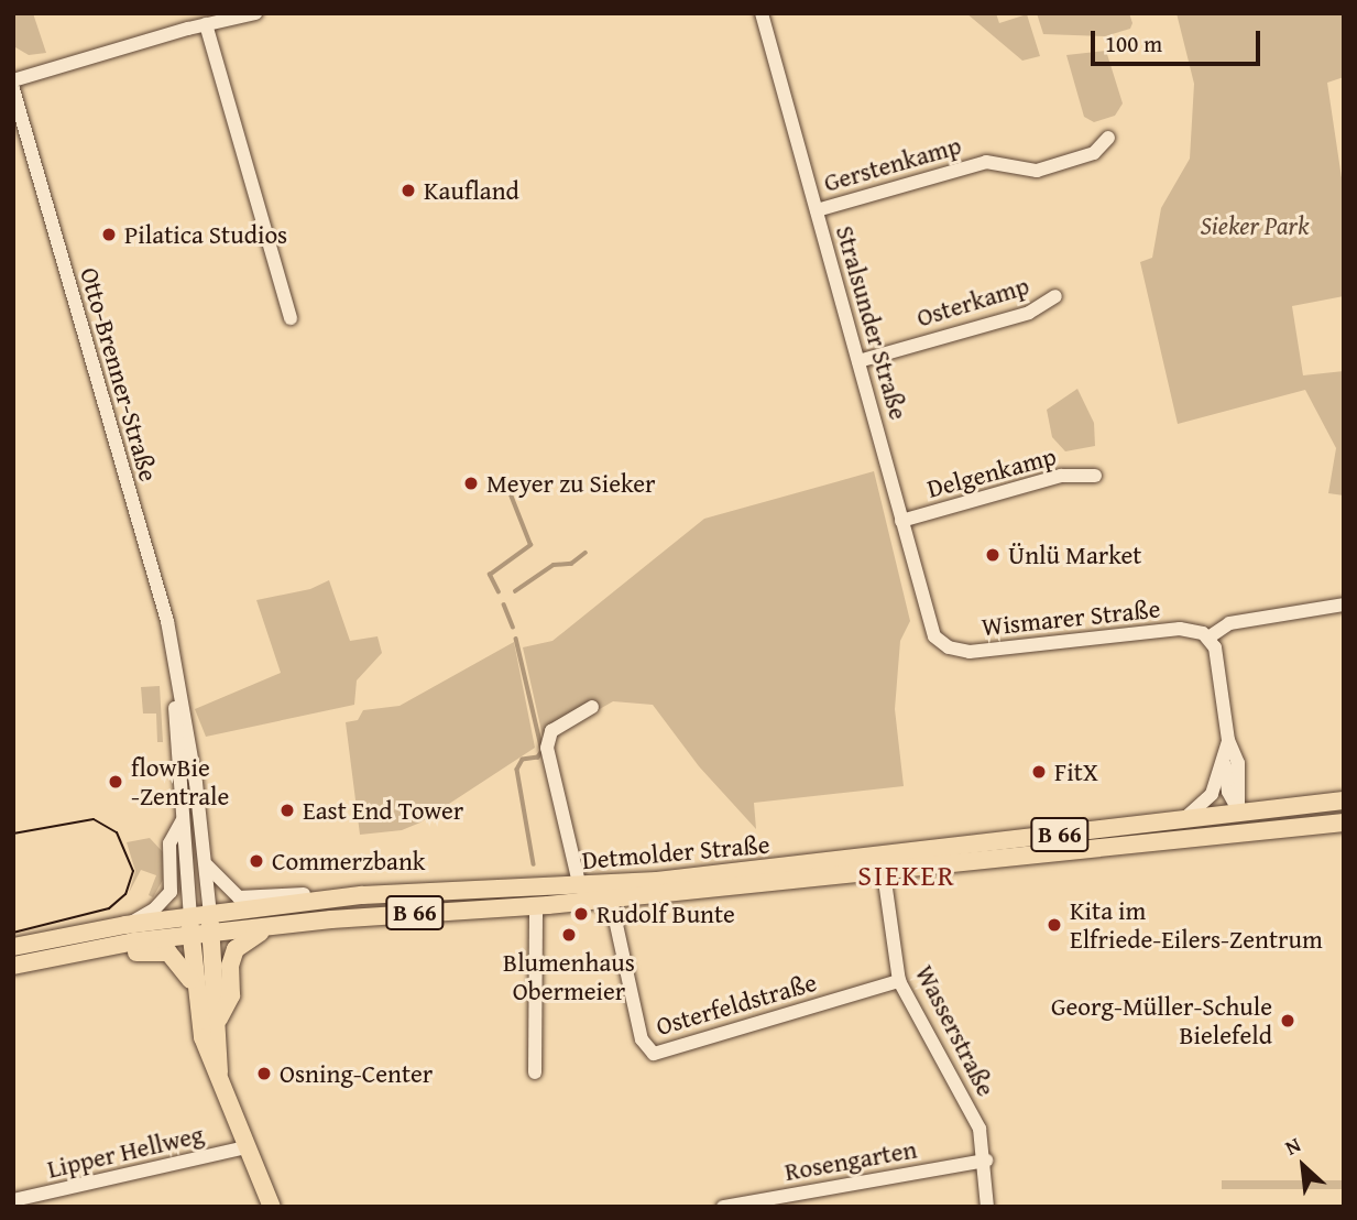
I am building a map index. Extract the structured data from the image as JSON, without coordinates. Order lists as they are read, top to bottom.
{
  "streets": {
    "main road": ["B 66", "Detmolder Straße"],
    "street": [
      "Gerstenkamp",
      "Osterkamp",
      "Stralsunder Straße",
      "Otto-Brenner-Straße",
      "Delgenkamp",
      "Wismarer Straße",
      "Osterfeldstraße",
      "Wasserstraße",
      "Lipper Hellweg",
      "Rosengarten"
    ]
  },
  "crossings": [
    ["Gerstenkamp", "Stralsunder Straße"],
    ["Osterkamp", "Stralsunder Straße"],
    ["Stralsunder Straße", "Delgenkamp"],
    ["Stralsunder Straße", "Wismarer Straße"],
    ["Otto-Brenner-Straße", "B 66"],
    ["Otto-Brenner-Straße", "Detmolder Straße"],
    ["B 66", "Detmolder Straße"],
    ["Detmolder Straße", "Osterfeldstraße"],
    ["Detmolder Straße", "Wasserstraße"],
    ["Osterfeldstraße", "Wasserstraße"],
    ["Wasserstraße", "Rosengarten"]
  ],
  "districts": ["SIEKER"],
  "parks": ["Sieker Park"],
  "places": [
    "Kaufland",
    "Pilatica Studios",
    "Meyer zu Sieker",
    "Ünlü Market",
    "FitX",
    "flowBie -Zentrale",
    "East End Tower",
    "Commerzbank",
    "Rudolf Bunte",
    "Kita im Elfriede-Eilers-Zentrum",
    "Blumenhaus Obermeier",
    "Georg-Müller-Schule Bielefeld",
    "Osning-Center"
  ],
  "scale_bar": "100 m",
  "north": "top left"
}
